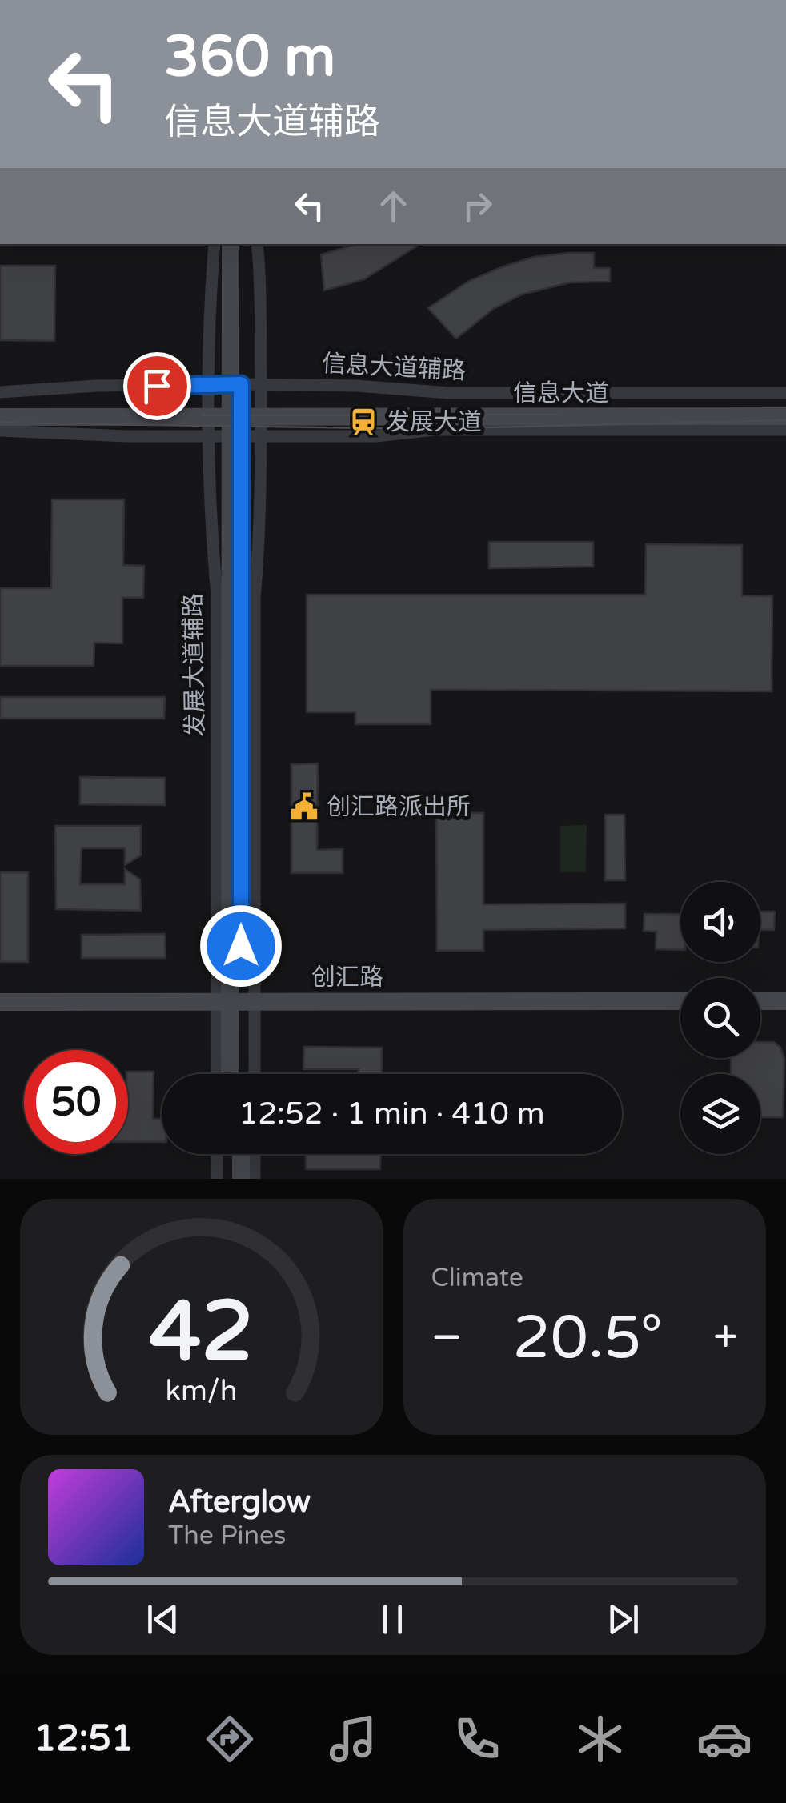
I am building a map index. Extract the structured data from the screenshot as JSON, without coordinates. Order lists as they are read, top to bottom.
{
  "streets": {
    "street": [
      "信息大道辅路",
      "信息大道",
      "发展大道辅路",
      "创汇路"
    ]
  },
  "crossings": [
    ["信息大道辅路", "发展大道辅路"],
    ["信息大道", "发展大道辅路"],
    ["发展大道辅路", "创汇路"]
  ],
  "places": {
    "station": ["发展大道"],
    "public building": ["创汇路派出所"]
  },
  "page": {
    "turn": ["360 m", "信息大道辅路"],
    "limit": "50",
    "trip": "12:52 · 1 min · 410 m",
    "tile": "Climate",
    "heat": ["−", "20.5°", "+"],
    "song": ["Afterglow", "The Pines"],
    "tabs": "12:51",
    "gauge": ["42", "km/h"]
  }
}
